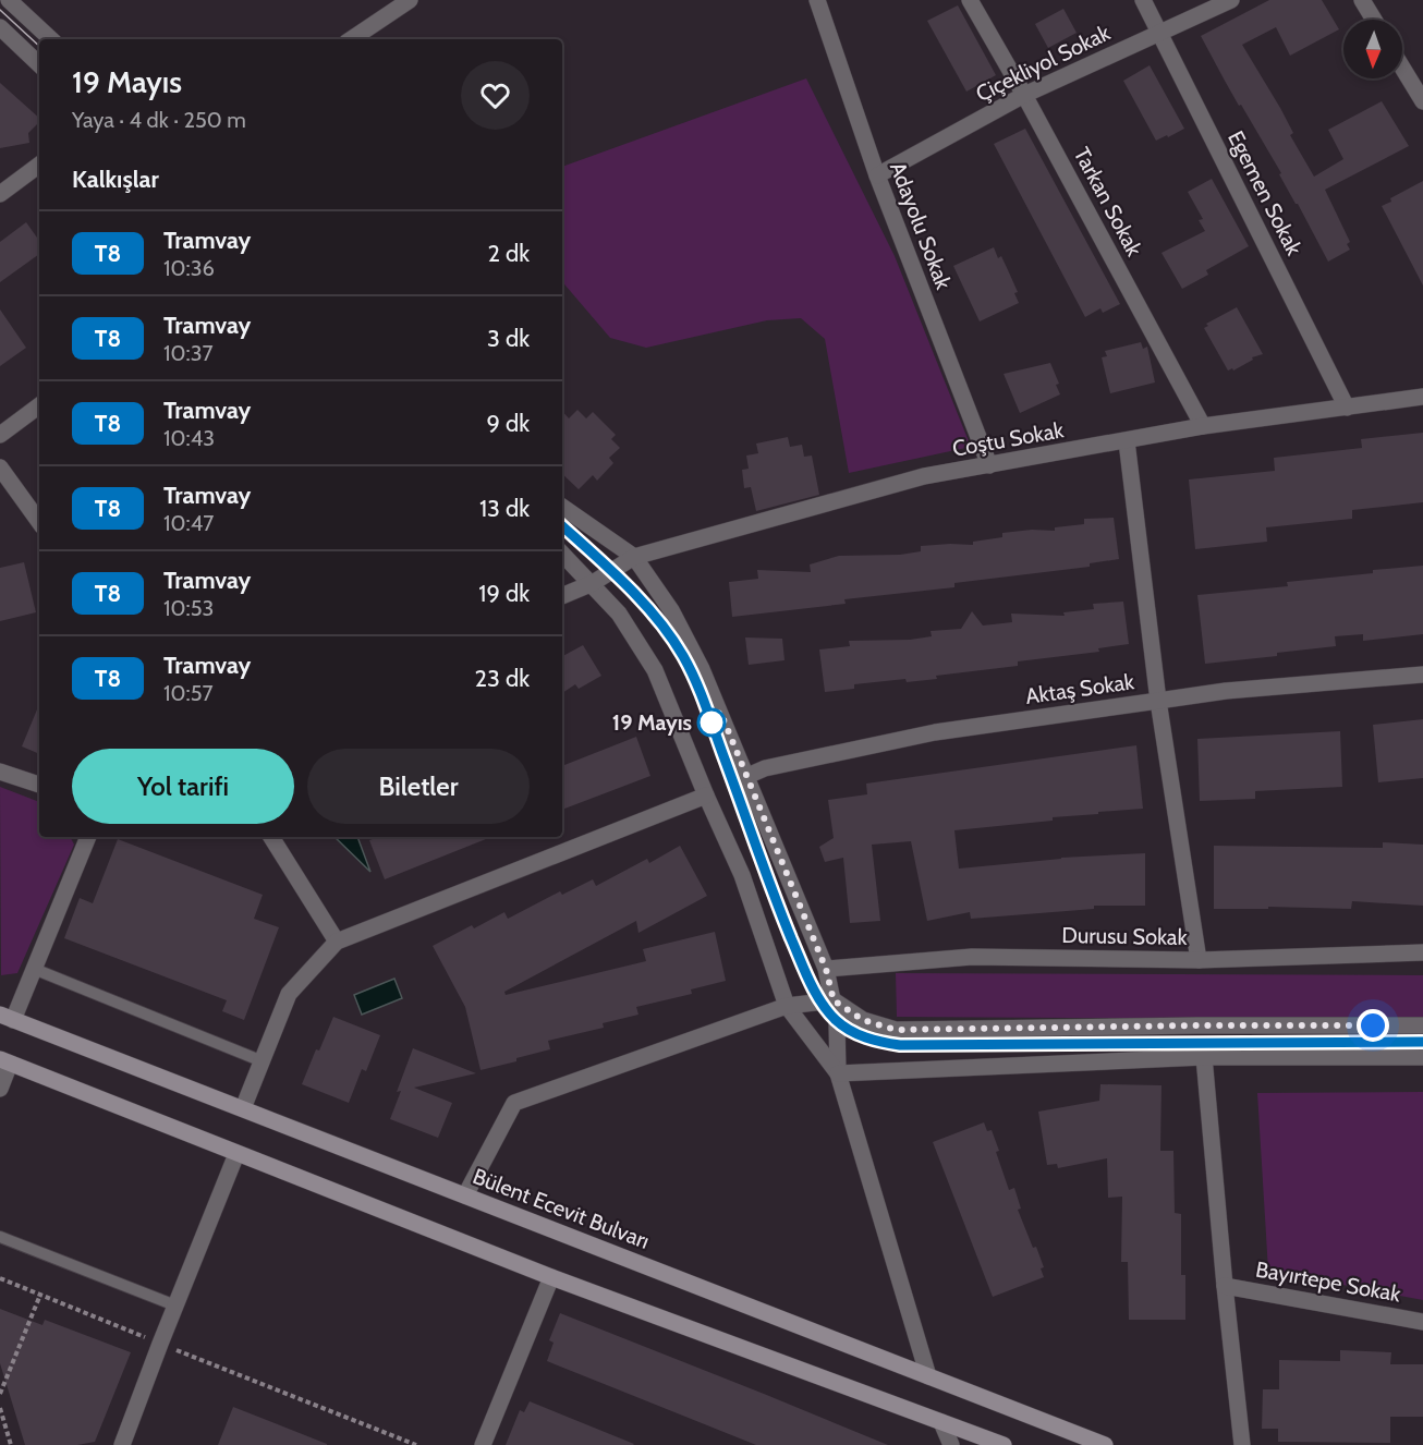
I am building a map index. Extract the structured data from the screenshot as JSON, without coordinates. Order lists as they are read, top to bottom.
{
  "streets": {
    "main road": ["Bülent Ecevit Bulvarı"],
    "street": [
      "Çiçekliyol Sokak",
      "Egemen Sokak",
      "Tarkan Sokak",
      "Adayolu Sokak",
      "Coştu Sokak",
      "Aktaş Sokak",
      "Durusu Sokak",
      "Bayırtepe Sokak"
    ]
  },
  "crossings": [
    ["Çiçekliyol Sokak", "Egemen Sokak"],
    ["Çiçekliyol Sokak", "Tarkan Sokak"],
    ["Çiçekliyol Sokak", "Adayolu Sokak"],
    ["Egemen Sokak", "Coştu Sokak"],
    ["Tarkan Sokak", "Coştu Sokak"],
    ["Adayolu Sokak", "Coştu Sokak"]
  ],
  "places": ["19 Mayıs"],
  "lines": ["tram line T8"],
  "north": "bottom",
  "page": {
    "heading": [
      ["19 Mayıs", "Yaya · 4 dk · 250 m"],
      "Kalkışlar"
    ],
    "list": [
      {
        "mark": "T8",
        "name": "Tramvay",
        "note": "10:36",
        "value": "2 dk"
      },
      {
        "mark": "T8",
        "name": "Tramvay",
        "note": "10:37",
        "value": "3 dk"
      },
      {
        "mark": "T8",
        "name": "Tramvay",
        "note": "10:43",
        "value": "9 dk"
      },
      {
        "mark": "T8",
        "name": "Tramvay",
        "note": "10:47",
        "value": "13 dk"
      },
      {
        "mark": "T8",
        "name": "Tramvay",
        "note": "10:53",
        "value": "19 dk"
      },
      {
        "mark": "T8",
        "name": "Tramvay",
        "note": "10:57",
        "value": "23 dk"
      }
    ],
    "buttons": ["Yol tarifi", "Biletler"]
  }
}
